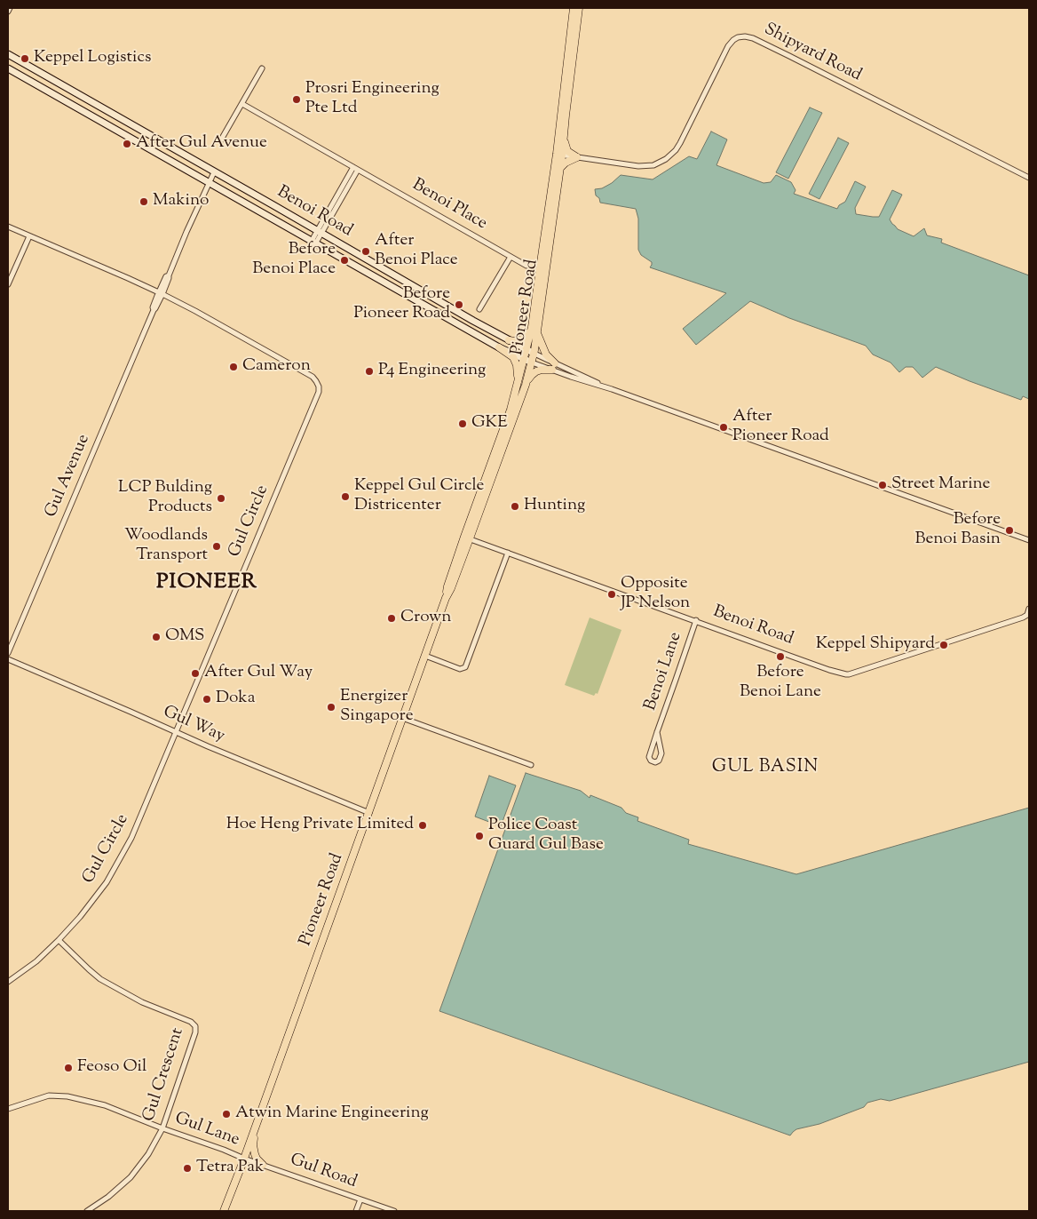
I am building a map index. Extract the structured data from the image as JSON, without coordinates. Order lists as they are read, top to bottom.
{
  "streets": {
    "main road": ["Benoi Road", "Pioneer Road"],
    "street": [
      "Shipyard Road",
      "Benoi Place",
      "Gul Avenue",
      "Gul Circle",
      "Benoi Lane",
      "Gul Way",
      "Gul Crescent",
      "Gul Lane",
      "Gul Road"
    ]
  },
  "crossings": [
    ["Shipyard Road", "Pioneer Road"],
    ["Benoi Road", "Pioneer Road"],
    ["Benoi Road", "Gul Avenue"],
    ["Benoi Road", "Benoi Lane"],
    ["Pioneer Road", "Gul Way"],
    ["Pioneer Road", "Gul Lane"],
    ["Pioneer Road", "Gul Road"],
    ["Gul Avenue", "Gul Circle"],
    ["Gul Circle", "Gul Way"],
    ["Gul Circle", "Gul Crescent"],
    ["Gul Crescent", "Gul Lane"],
    ["Gul Lane", "Gul Road"]
  ],
  "districts": ["PIONEER", "GUL BASIN"],
  "places": [
    "Keppel Logistics",
    "Prosri Engineering Pte Ltd",
    "After Gul Avenue",
    "Makino",
    "After Benoi Place",
    "Before Benoi Place",
    "Before Pioneer Road",
    "Cameron",
    "P4 Engineering",
    "GKE",
    "After Pioneer Road",
    "Street Marine",
    "Keppel Gul Circle Districenter",
    "LCP Bulding Products",
    "Hunting",
    "Before Benoi Basin",
    "Woodlands Transport",
    "Opposite JP Nelson",
    "Crown",
    "OMS",
    "Keppel Shipyard",
    "Before Benoi Lane",
    "After Gul Way",
    "Doka",
    "Energizer Singapore",
    "Hoe Heng Private Limited",
    "Police Coast Guard Gul Base",
    "Feoso Oil",
    "Atwin Marine Engineering",
    "Tetra Pak"
  ]
}
